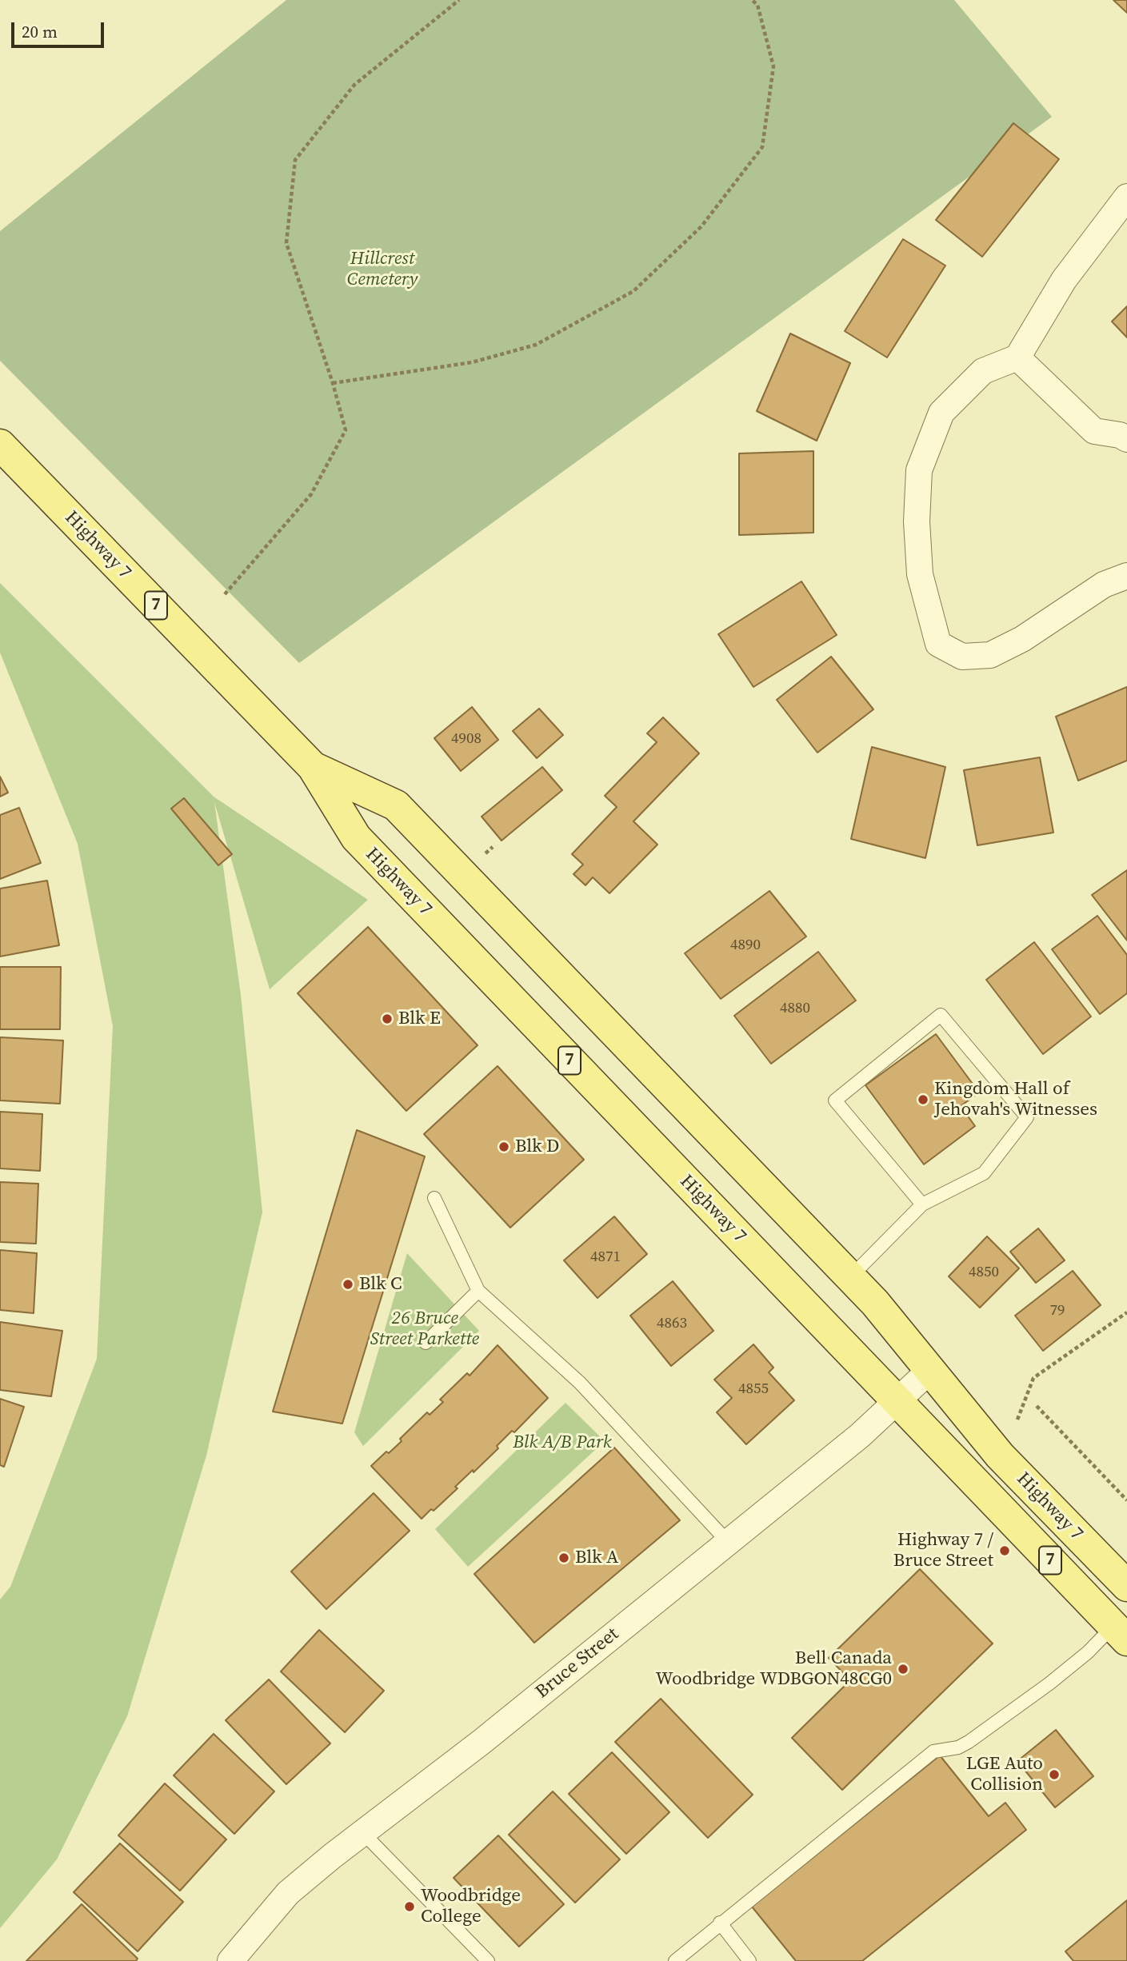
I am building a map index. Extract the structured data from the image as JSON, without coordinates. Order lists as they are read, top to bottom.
{
  "streets": {
    "main road": ["Highway 7", "7"],
    "street": ["Bruce Street"]
  },
  "crossings": [
    ["Highway 7", "Bruce Street"]
  ],
  "parks": ["Hillcrest Cemetery", "26 Bruce Street Parkette", "Blk A/B Park"],
  "places": [
    "Blk E",
    "Kingdom Hall of Jehovah's Witnesses",
    "Blk D",
    "Blk C",
    "Highway 7 / Bruce Street",
    "Blk A",
    "Bell Canada Woodbridge WDBGON48CG0",
    "LGE Auto Collision",
    "Woodbridge College"
  ],
  "house_numbers": [
    "4908",
    "4890",
    "4880",
    "4871",
    "4850",
    "79",
    "4863",
    "4855"
  ],
  "scale_bar": "20 m"
}
